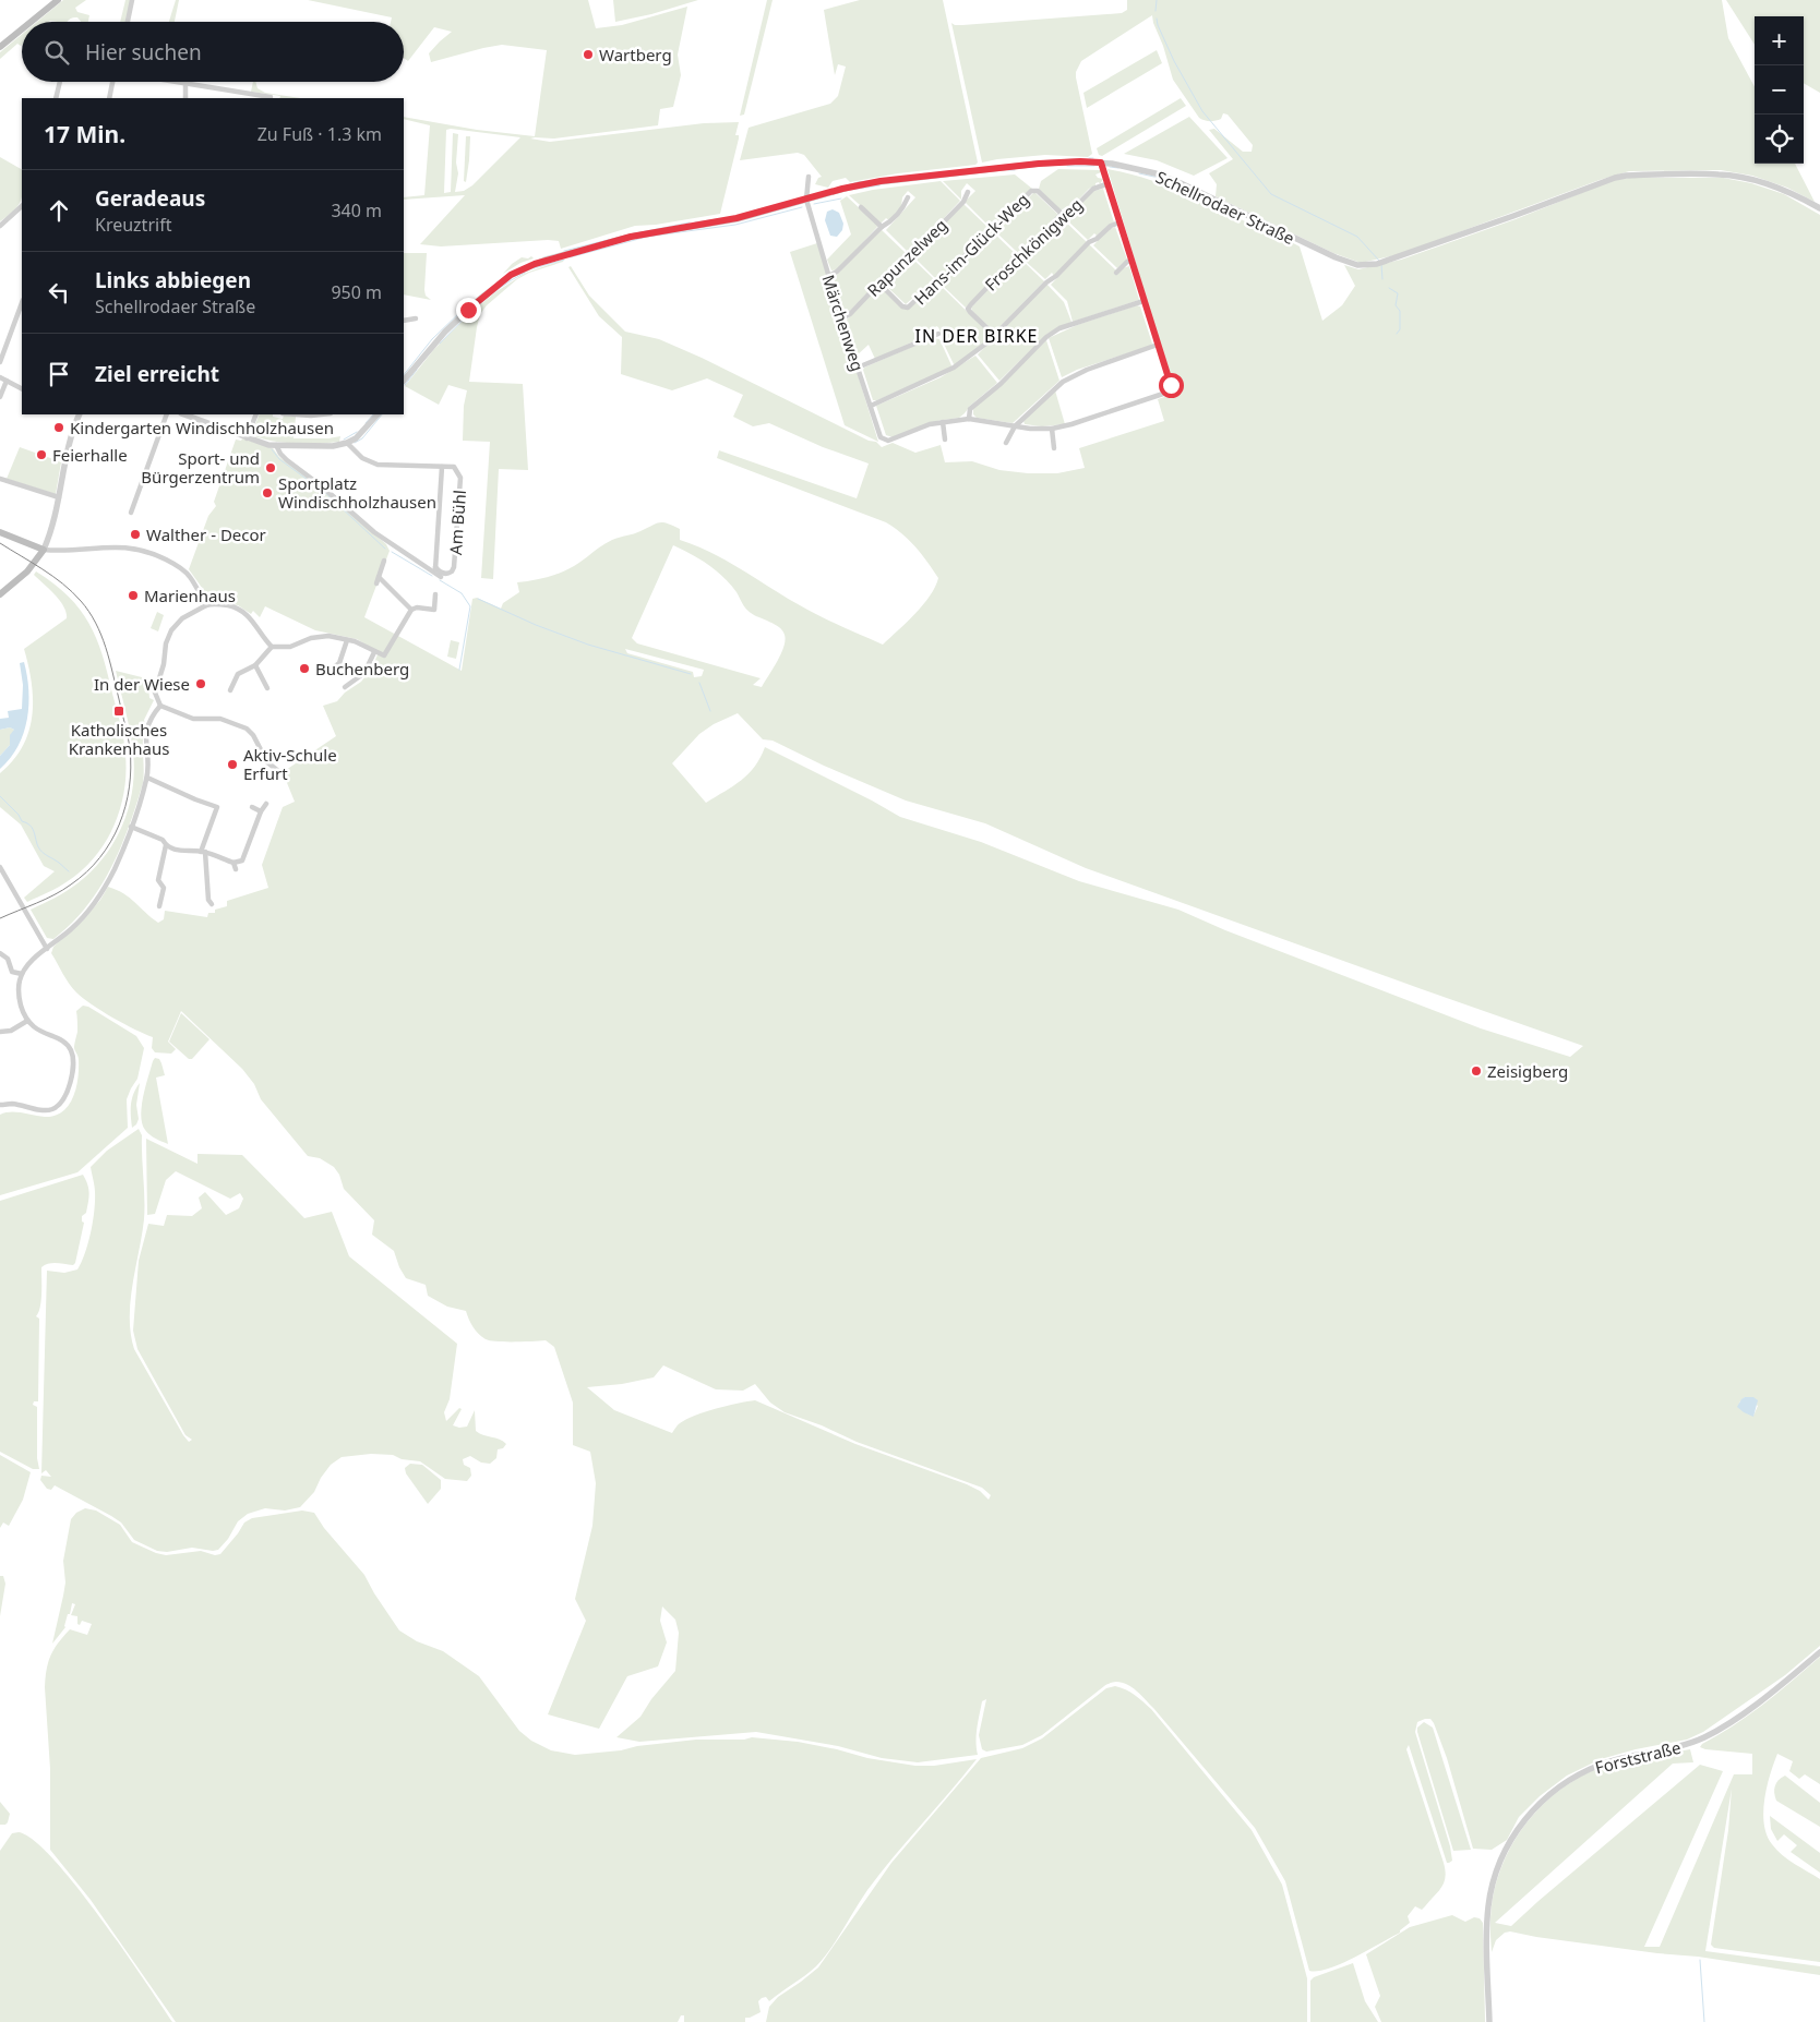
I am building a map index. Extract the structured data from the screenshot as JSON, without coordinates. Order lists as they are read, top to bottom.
{
  "streets": {
    "street": [
      "Schellrodaer Straße",
      "Froschkönigweg",
      "Hans-im-Glück-Weg",
      "Rapunzelweg",
      "Märchenweg",
      "Am Bühl",
      "Forststraße"
    ]
  },
  "crossings": [
    ["Schellrodaer Straße", "Märchenweg"],
    ["Froschkönigweg", "Hans-im-Glück-Weg"],
    ["Hans-im-Glück-Weg", "Rapunzelweg"],
    ["Rapunzelweg", "Märchenweg"]
  ],
  "districts": ["IN DER BIRKE"],
  "places": {
    "other": [
      "Wartberg",
      "Kindergarten Windischholzhausen",
      "Feierhalle",
      "Sport- und Bürgerzentrum",
      "Sportplatz Windischholzhausen",
      "Walther - Decor",
      "Marienhaus",
      "Buchenberg",
      "In der Wiese",
      "Aktiv-Schule Erfurt",
      "Zeisigberg"
    ],
    "transit": ["Katholisches Krankenhaus"]
  },
  "page": {
    "map_buttons": ["+", "−"],
    "search": "Hier suchen",
    "heading": ["17 Min.", "Zu Fuß · 1.3 km"],
    "list": [
      ["Geradeaus", "Kreuztrift", "340 m"],
      ["Links abbiegen", "Schellrodaer Straße", "950 m"],
      "Ziel erreicht"
    ]
  }
}
